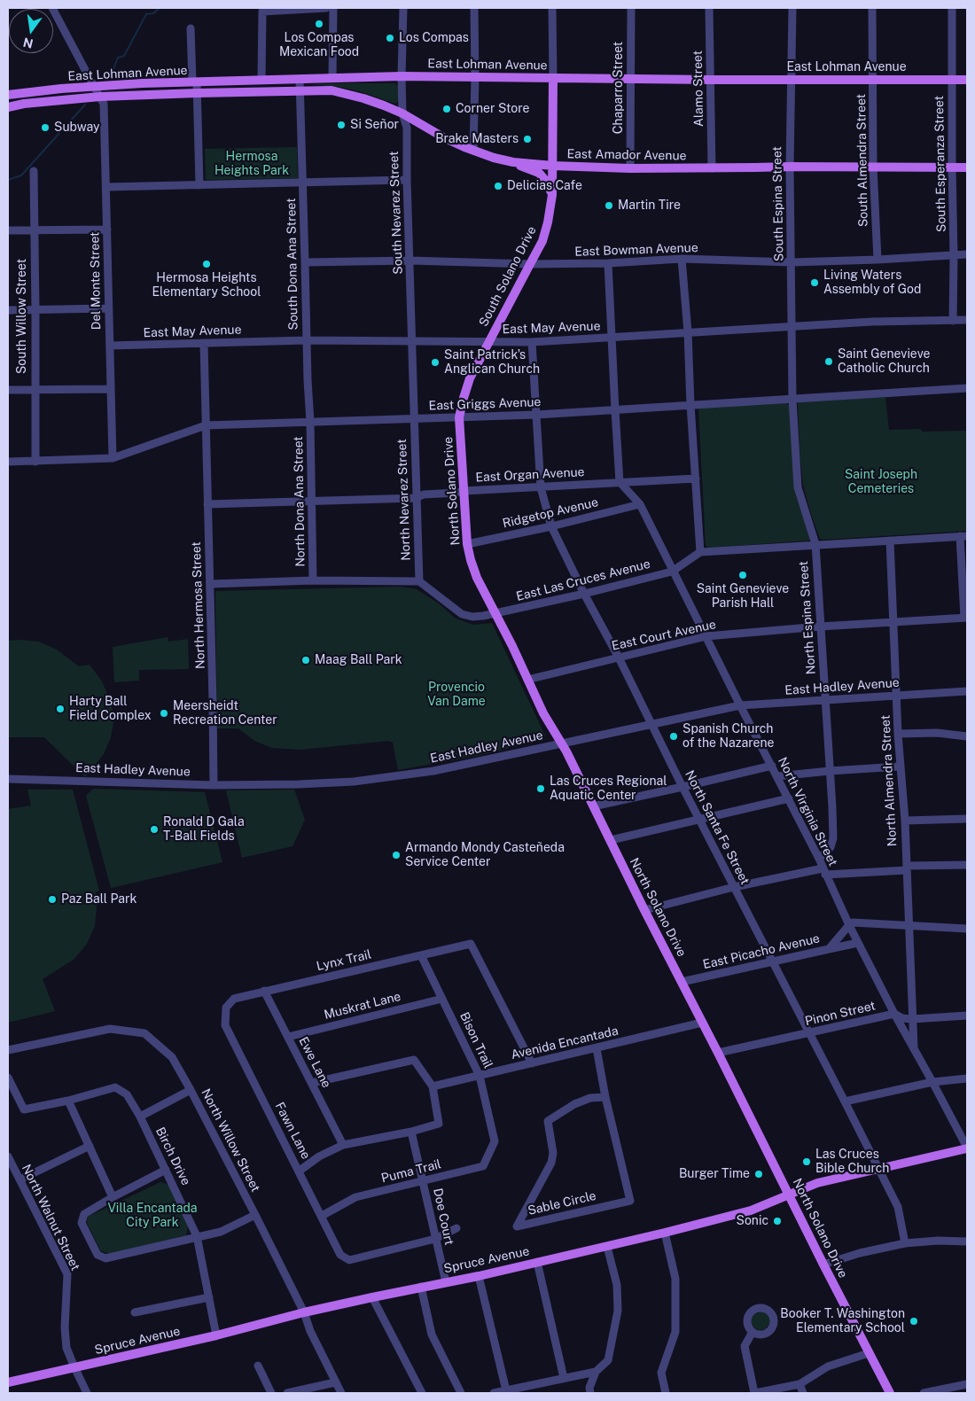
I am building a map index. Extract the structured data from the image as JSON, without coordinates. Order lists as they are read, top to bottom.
{
  "streets": {
    "main road": [
      "East Lohman Avenue",
      "East Amador Avenue",
      "South Solano Drive",
      "North Solano Drive",
      "Spruce Avenue"
    ],
    "street": [
      "Chaparro Street",
      "Alamo Street",
      "South Almendra Street",
      "South Esperanza Street",
      "South Espina Street",
      "South Nevarez Street",
      "East Bowman Avenue",
      "South Dona Ana Street",
      "Del Monte Street",
      "South Willow Street",
      "East May Avenue",
      "East Griggs Avenue",
      "East Organ Avenue",
      "North Nevarez Street",
      "North Dona Ana Street",
      "Ridgetop Avenue",
      "East Las Cruces Avenue",
      "North Hermosa Street",
      "North Espina Street",
      "East Court Avenue",
      "East Hadley Avenue",
      "North Almendra Street",
      "North Virginia Street",
      "North Santa Fe Street",
      "East Picacho Avenue",
      "Lynx Trail",
      "Muskrat Lane",
      "Pinon Street",
      "Bison Trail",
      "Avenida Encantada",
      "Ewe Lane",
      "Fawn Lane",
      "North Willow Street",
      "Birch Drive",
      "Puma Trail",
      "Sable Circle",
      "Doe Court",
      "North Walnut Street"
    ]
  },
  "crossings": [
    ["East Lohman Avenue", "Chaparro Street"],
    ["East Lohman Avenue", "Alamo Street"],
    ["East Lohman Avenue", "East Amador Avenue"],
    ["East Lohman Avenue", "South Almendra Street"],
    ["East Lohman Avenue", "South Esperanza Street"],
    ["East Lohman Avenue", "South Espina Street"],
    ["East Lohman Avenue", "South Nevarez Street"],
    ["East Lohman Avenue", "South Dona Ana Street"],
    ["East Lohman Avenue", "South Solano Drive"],
    ["East Lohman Avenue", "Del Monte Street"],
    ["Chaparro Street", "East Amador Avenue"],
    ["Alamo Street", "East Amador Avenue"],
    ["East Amador Avenue", "South Almendra Street"],
    ["East Amador Avenue", "South Esperanza Street"],
    ["East Amador Avenue", "South Espina Street"],
    ["East Amador Avenue", "South Nevarez Street"],
    ["East Amador Avenue", "South Dona Ana Street"],
    ["East Amador Avenue", "South Solano Drive"],
    ["South Almendra Street", "East Bowman Avenue"],
    ["South Esperanza Street", "East Bowman Avenue"],
    ["South Esperanza Street", "East May Avenue"],
    ["South Espina Street", "East Bowman Avenue"],
    ["South Espina Street", "East May Avenue"],
    ["South Espina Street", "East Griggs Avenue"],
    ["South Espina Street", "North Espina Street"],
    ["South Nevarez Street", "East Bowman Avenue"],
    ["South Nevarez Street", "East May Avenue"],
    ["South Nevarez Street", "East Griggs Avenue"],
    ["South Nevarez Street", "North Nevarez Street"],
    ["East Bowman Avenue", "South Dona Ana Street"],
    ["East Bowman Avenue", "South Solano Drive"],
    ["South Dona Ana Street", "East May Avenue"],
    ["South Dona Ana Street", "East Griggs Avenue"],
    ["South Dona Ana Street", "North Dona Ana Street"],
    ["South Solano Drive", "East May Avenue"],
    ["South Solano Drive", "East Griggs Avenue"],
    ["South Solano Drive", "North Solano Drive"],
    ["Del Monte Street", "East May Avenue"],
    ["Del Monte Street", "East Griggs Avenue"],
    ["South Willow Street", "East Griggs Avenue"],
    ["East May Avenue", "North Hermosa Street"],
    ["East May Avenue", "North Santa Fe Street"],
    ["East Griggs Avenue", "North Solano Drive"],
    ["East Griggs Avenue", "North Nevarez Street"],
    ["East Griggs Avenue", "North Dona Ana Street"],
    ["East Griggs Avenue", "North Hermosa Street"],
    ["East Griggs Avenue", "North Espina Street"],
    ["East Griggs Avenue", "North Santa Fe Street"],
    ["East Organ Avenue", "North Solano Drive"],
    ["East Organ Avenue", "North Nevarez Street"],
    ["East Organ Avenue", "North Dona Ana Street"],
    ["East Organ Avenue", "North Hermosa Street"],
    ["East Organ Avenue", "North Virginia Street"],
    ["East Organ Avenue", "North Santa Fe Street"],
    ["North Solano Drive", "Ridgetop Avenue"],
    ["North Solano Drive", "East Las Cruces Avenue"],
    ["North Solano Drive", "East Court Avenue"],
    ["North Solano Drive", "East Hadley Avenue"],
    ["North Solano Drive", "East Picacho Avenue"],
    ["North Solano Drive", "Pinon Street"],
    ["North Solano Drive", "Avenida Encantada"],
    ["North Solano Drive", "Spruce Avenue"],
    ["North Nevarez Street", "East Las Cruces Avenue"],
    ["Ridgetop Avenue", "North Virginia Street"],
    ["Ridgetop Avenue", "North Santa Fe Street"],
    ["East Las Cruces Avenue", "North Virginia Street"],
    ["East Las Cruces Avenue", "North Santa Fe Street"],
    ["North Hermosa Street", "East Hadley Avenue"],
    ["North Espina Street", "East Court Avenue"],
    ["North Espina Street", "East Hadley Avenue"],
    ["North Espina Street", "North Virginia Street"],
    ["East Court Avenue", "North Almendra Street"],
    ["East Court Avenue", "North Virginia Street"],
    ["East Court Avenue", "North Santa Fe Street"],
    ["East Hadley Avenue", "North Almendra Street"],
    ["East Hadley Avenue", "North Virginia Street"],
    ["East Hadley Avenue", "North Santa Fe Street"],
    ["North Almendra Street", "North Virginia Street"],
    ["North Almendra Street", "Pinon Street"],
    ["North Virginia Street", "East Picacho Avenue"],
    ["North Virginia Street", "Pinon Street"],
    ["North Virginia Street", "Spruce Avenue"],
    ["North Santa Fe Street", "East Picacho Avenue"],
    ["North Santa Fe Street", "Pinon Street"],
    ["North Santa Fe Street", "Spruce Avenue"],
    ["Lynx Trail", "Bison Trail"],
    ["Lynx Trail", "Avenida Encantada"],
    ["Lynx Trail", "Ewe Lane"],
    ["Lynx Trail", "Fawn Lane"],
    ["Muskrat Lane", "Bison Trail"],
    ["Muskrat Lane", "Ewe Lane"],
    ["Bison Trail", "Avenida Encantada"],
    ["Bison Trail", "Puma Trail"],
    ["Avenida Encantada", "Sable Circle"],
    ["Fawn Lane", "Puma Trail"],
    ["Fawn Lane", "Doe Court"],
    ["North Willow Street", "Spruce Avenue"],
    ["Birch Drive", "Spruce Avenue"],
    ["Puma Trail", "Doe Court"],
    ["Doe Court", "Spruce Avenue"],
    ["North Walnut Street", "Spruce Avenue"]
  ],
  "parks": [
    "Hermosa Heights Park",
    "Saint Joseph Cemeteries",
    "Provencio Van Dame",
    "Villa Encantada City Park"
  ],
  "places": [
    "Los Compas Mexican Food",
    "Los Compas",
    "Corner Store",
    "Si Señor",
    "Subway",
    "Brake Masters",
    "Delicias Cafe",
    "Martin Tire",
    "Hermosa Heights Elementary School",
    "Living Waters Assembly of God",
    "Saint Genevieve Catholic Church",
    "Saint Patrick's Anglican Church",
    "Saint Genevieve Parish Hall",
    "Maag Ball Park",
    "Harty Ball Field Complex",
    "Meersheidt Recreation Center",
    "Spanish Church of the Nazarene",
    "Las Cruces Regional Aquatic Center",
    "Ronald D Gala T-Ball Fields",
    "Armando Mondy Casteñeda Service Center",
    "Paz Ball Park",
    "Las Cruces Bible Church",
    "Burger Time",
    "Sonic",
    "Booker T. Washington Elementary School"
  ],
  "north": "bottom"
}
